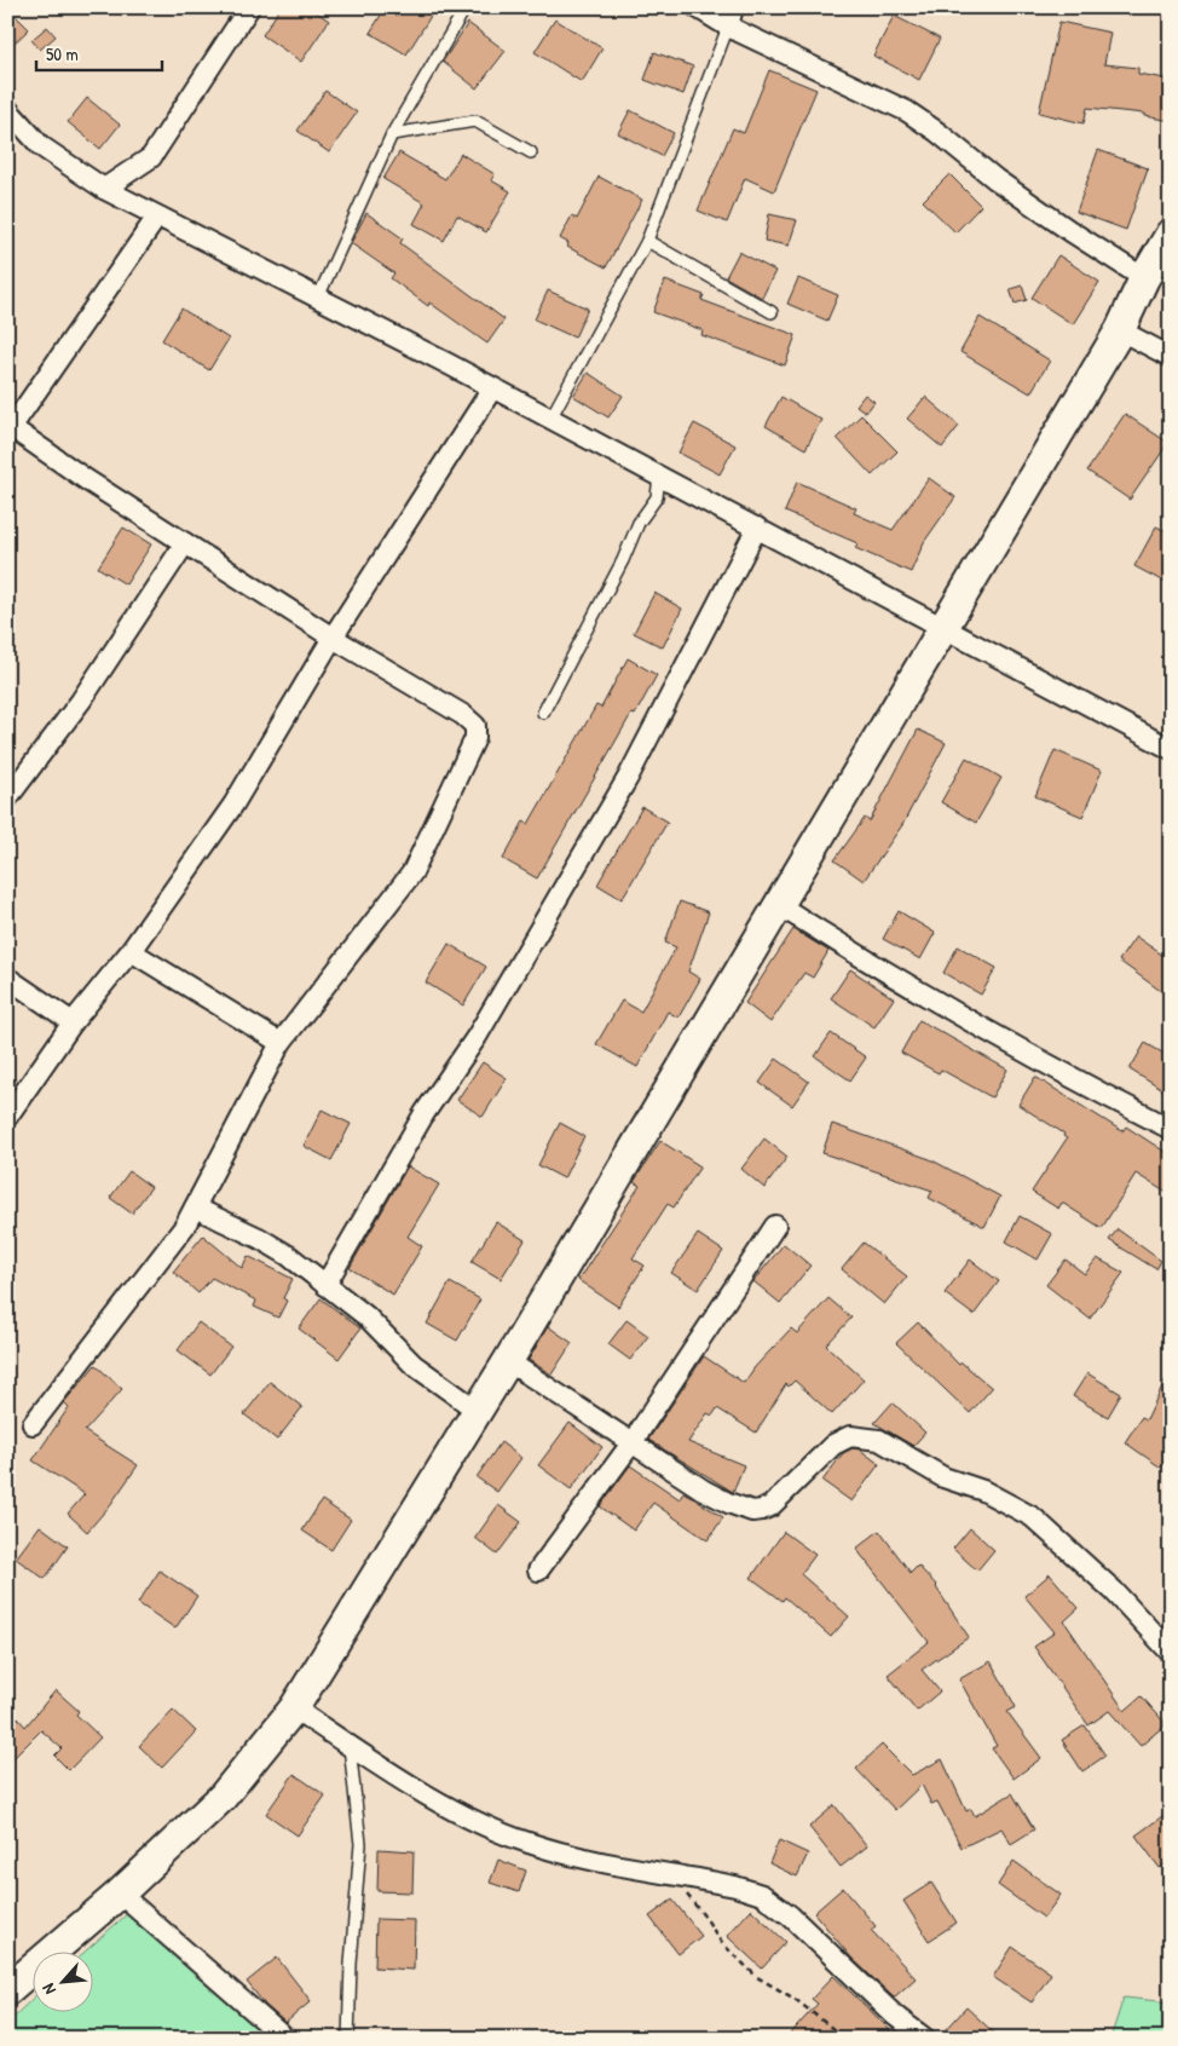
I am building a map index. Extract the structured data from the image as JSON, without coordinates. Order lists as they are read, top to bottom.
{
  "scale_bar": "50 m",
  "north": "bottom left"
}
